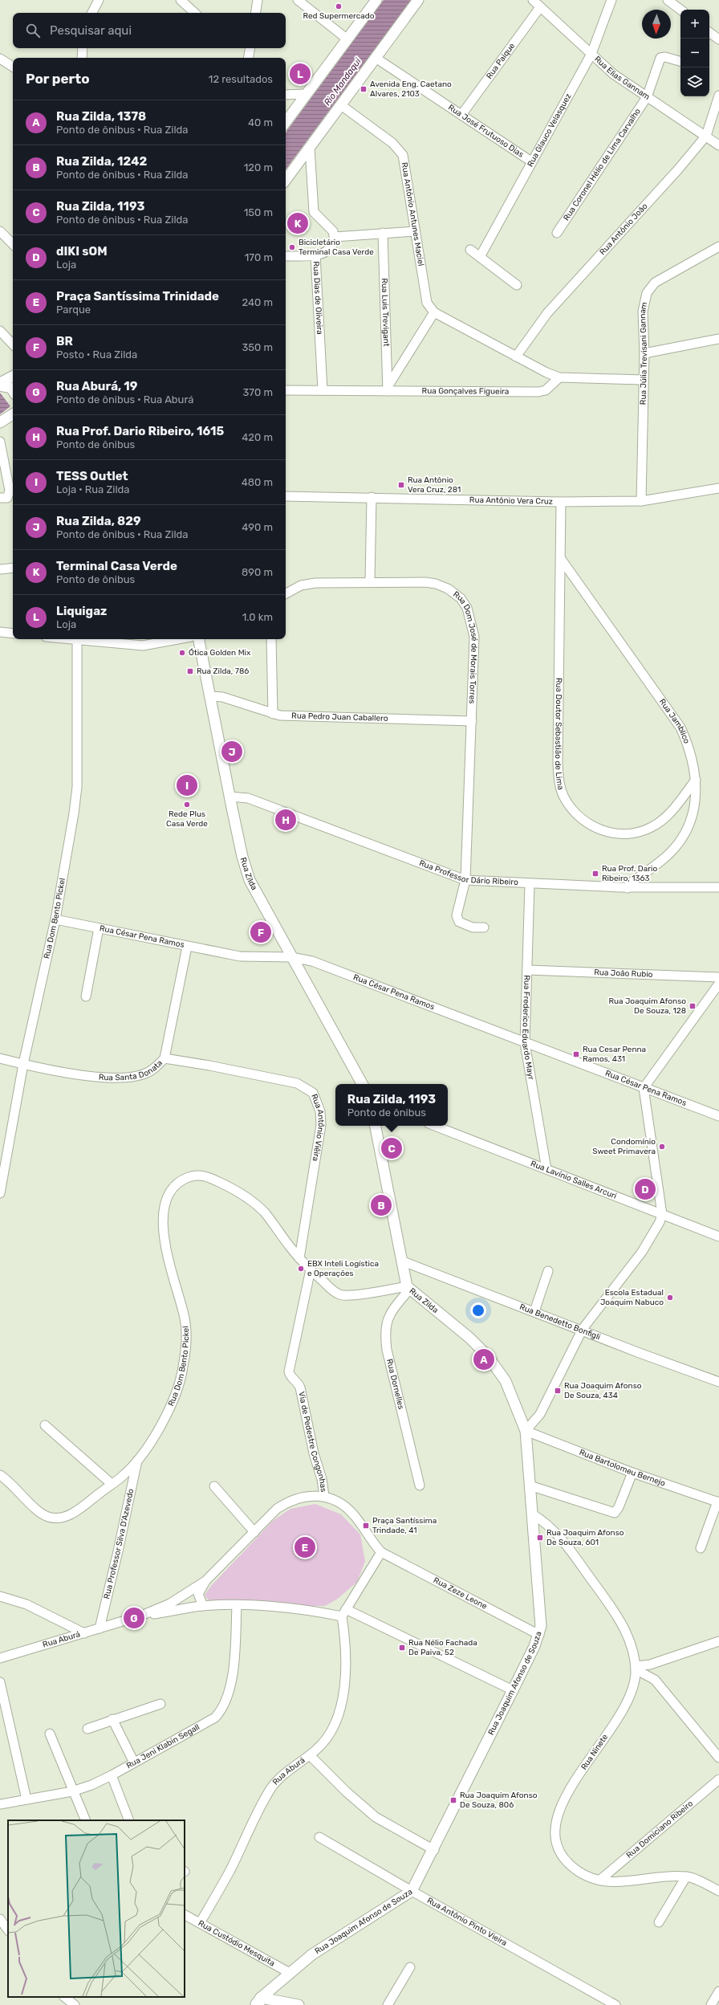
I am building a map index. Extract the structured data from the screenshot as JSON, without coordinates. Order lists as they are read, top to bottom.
{
  "streets": {
    "main road": ["Rua Zilda", "Rua Joaquim Afonso de Souza"],
    "street": [
      "Rua Paique",
      "Rua Elias Gannam",
      "Rua Glauco Velasquez",
      "Rua José Frutuoso Dias",
      "Rua Coronel Hélio de Lima Carvalho",
      "Rua Antônio Antunes Maciel",
      "Rua Antônio João",
      "Rua Dias de Oliveira",
      "Rua Luis Trevigant",
      "Rua Júlia Trevisani Gannam",
      "Rua Gonçalves Figueira",
      "Rua Antônio Vera Cruz",
      "Rua Dom José de Morais Torres",
      "Rua Pedro Juan Caballero",
      "Rua Jamblico",
      "Rua Doutor Sebastião de Lima",
      "Rua Professor Dário Ribeiro",
      "Rua Dom Bento Pickel",
      "Rua César Pena Ramos",
      "Rua João Rubio",
      "Rua Frederico Eduardo Mayr",
      "Rua Santa Donata",
      "Rua Antônio Viêira",
      "Rua Lavínio Salles Arcuri",
      "Rua Benedetto Bonfigli",
      "Rua Dornelles",
      "Via de Pedestre Congonhas",
      "Rua Bartolomeu Bernejo",
      "Rua Professor Silva D'Azevedo",
      "Rua Zeze Leone",
      "Rua Aburá",
      "Rua Jeni Klabin Segall",
      "Rua Ninete",
      "Rua Domiciano Ribeiro",
      "Rua Antônio Pinto Vieira",
      "Rua Custódio Mesquita"
    ]
  },
  "crossings": [
    ["Rua Paique", "Rua Elias Gannam"],
    ["Rua Paique", "Rua José Frutuoso Dias"],
    ["Rua Elias Gannam", "Rua Glauco Velasquez"],
    ["Rua Elias Gannam", "Rua Coronel Hélio de Lima Carvalho"],
    ["Rua Elias Gannam", "Rua Antônio João"],
    ["Rua Glauco Velasquez", "Rua José Frutuoso Dias"],
    ["Rua Dias de Oliveira", "Rua Gonçalves Figueira"],
    ["Rua Luis Trevigant", "Rua Gonçalves Figueira"],
    ["Rua Júlia Trevisani Gannam", "Rua Antônio Vera Cruz"],
    ["Rua Antônio Vera Cruz", "Rua Doutor Sebastião de Lima"],
    ["Rua Dom José de Morais Torres", "Rua Pedro Juan Caballero"],
    ["Rua Dom José de Morais Torres", "Rua Professor Dário Ribeiro"],
    ["Rua Pedro Juan Caballero", "Rua Zilda"],
    ["Rua Jamblico", "Rua Doutor Sebastião de Lima"],
    ["Rua Jamblico", "Rua Professor Dário Ribeiro"],
    ["Rua Professor Dário Ribeiro", "Rua Zilda"],
    ["Rua Professor Dário Ribeiro", "Rua Frederico Eduardo Mayr"],
    ["Rua Zilda", "Rua Dom Bento Pickel"],
    ["Rua Zilda", "Rua César Pena Ramos"],
    ["Rua Zilda", "Rua Benedetto Bonfigli"],
    ["Rua Zilda", "Rua Dornelles"],
    ["Rua Zilda", "Rua Bartolomeu Bernejo"],
    ["Rua Zilda", "Rua Joaquim Afonso de Souza"],
    ["Rua Dom Bento Pickel", "Rua César Pena Ramos"],
    ["Rua Dom Bento Pickel", "Rua Santa Donata"],
    ["Rua Dom Bento Pickel", "Rua Antônio Viêira"],
    ["Rua Dom Bento Pickel", "Rua Dornelles"],
    ["Rua Dom Bento Pickel", "Via de Pedestre Congonhas"],
    ["Rua Dom Bento Pickel", "Rua Professor Silva D'Azevedo"],
    ["Rua César Pena Ramos", "Rua Frederico Eduardo Mayr"],
    ["Rua César Pena Ramos", "Rua Santa Donata"],
    ["Rua João Rubio", "Rua Frederico Eduardo Mayr"],
    ["Rua Frederico Eduardo Mayr", "Rua Lavínio Salles Arcuri"],
    ["Rua Santa Donata", "Rua Antônio Viêira"],
    ["Via de Pedestre Congonhas", "Rua Aburá"],
    ["Rua Bartolomeu Bernejo", "Rua Joaquim Afonso de Souza"],
    ["Rua Professor Silva D'Azevedo", "Rua Aburá"],
    ["Rua Zeze Leone", "Rua Joaquim Afonso de Souza"],
    ["Rua Aburá", "Rua Joaquim Afonso de Souza"],
    ["Rua Aburá", "Rua Jeni Klabin Segall"],
    ["Rua Aburá", "Rua Custódio Mesquita"],
    ["Rua Joaquim Afonso de Souza", "Rua Ninete"],
    ["Rua Joaquim Afonso de Souza", "Rua Antônio Pinto Vieira"],
    ["Rua Joaquim Afonso de Souza", "Rua Custódio Mesquita"],
    ["Rua Ninete", "Rua Domiciano Ribeiro"]
  ],
  "water": ["Rio Mandaqui"],
  "places": {
    "other": [
      "Red Supermercado",
      "Bicicletário Terminal Casa Verde",
      "Ótica Golden Mix",
      "Rede Plus Casa Verde",
      "Condomínio Sweet Primavera",
      "EBX Inteli Logística e Operações",
      "Escola Estadual Joaquim Nabuco"
    ],
    "transit": [
      "Avenida Eng. Caetano Alvares, 2103",
      "Rua Antônio Vera Cruz, 281",
      "Rua Zilda, 786",
      "Rua Prof. Dario Ribeiro, 1363",
      "Rua Joaquim Afonso De Souza, 128",
      "Rua Cesar Penna Ramos, 431",
      "Rua Joaquim Afonso De Souza, 434",
      "Praça Santíssima Trindade, 41",
      "Rua Joaquim Afonso De Souza, 601",
      "Rua Nélio Fachada De Paiva, 52",
      "Rua Joaquim Afonso De Souza, 806"
    ]
  },
  "north": "bottom",
  "page": {
    "map_buttons": ["+", "−"],
    "search": "Pesquisar aqui",
    "heading": ["Por perto", "12 resultados"],
    "pins": [
      "L",
      "K",
      "J",
      "I",
      "H",
      "F",
      "C",
      "D",
      "B",
      "A",
      "E",
      "G"
    ],
    "list": [
      {
        "mark": "A",
        "name": "Rua Zilda, 1378",
        "note": "Ponto de ônibus · Rua Zilda",
        "value": "40 m"
      },
      {
        "mark": "B",
        "name": "Rua Zilda, 1242",
        "note": "Ponto de ônibus · Rua Zilda",
        "value": "120 m"
      },
      {
        "mark": "C",
        "name": "Rua Zilda, 1193",
        "note": "Ponto de ônibus · Rua Zilda",
        "value": "150 m"
      },
      {
        "mark": "D",
        "name": "dIKI sOM",
        "note": "Loja",
        "value": "170 m"
      },
      {
        "mark": "E",
        "name": "Praça Santíssima Trinidade",
        "note": "Parque",
        "value": "240 m"
      },
      {
        "mark": "F",
        "name": "BR",
        "note": "Posto · Rua Zilda",
        "value": "350 m"
      },
      {
        "mark": "G",
        "name": "Rua Aburá, 19",
        "note": "Ponto de ônibus · Rua Aburá",
        "value": "370 m"
      },
      {
        "mark": "H",
        "name": "Rua Prof. Dario Ribeiro, 1615",
        "note": "Ponto de ônibus",
        "value": "420 m"
      },
      {
        "mark": "I",
        "name": "TESS Outlet",
        "note": "Loja · Rua Zilda",
        "value": "480 m"
      },
      {
        "mark": "J",
        "name": "Rua Zilda, 829",
        "note": "Ponto de ônibus · Rua Zilda",
        "value": "490 m"
      },
      {
        "mark": "K",
        "name": "Terminal Casa Verde",
        "note": "Ponto de ônibus",
        "value": "890 m"
      },
      {
        "mark": "L",
        "name": "Liquigaz",
        "note": "Loja",
        "value": "1.0 km"
      }
    ],
    "popup": ["Rua Zilda, 1193", "Ponto de ônibus"]
  }
}
